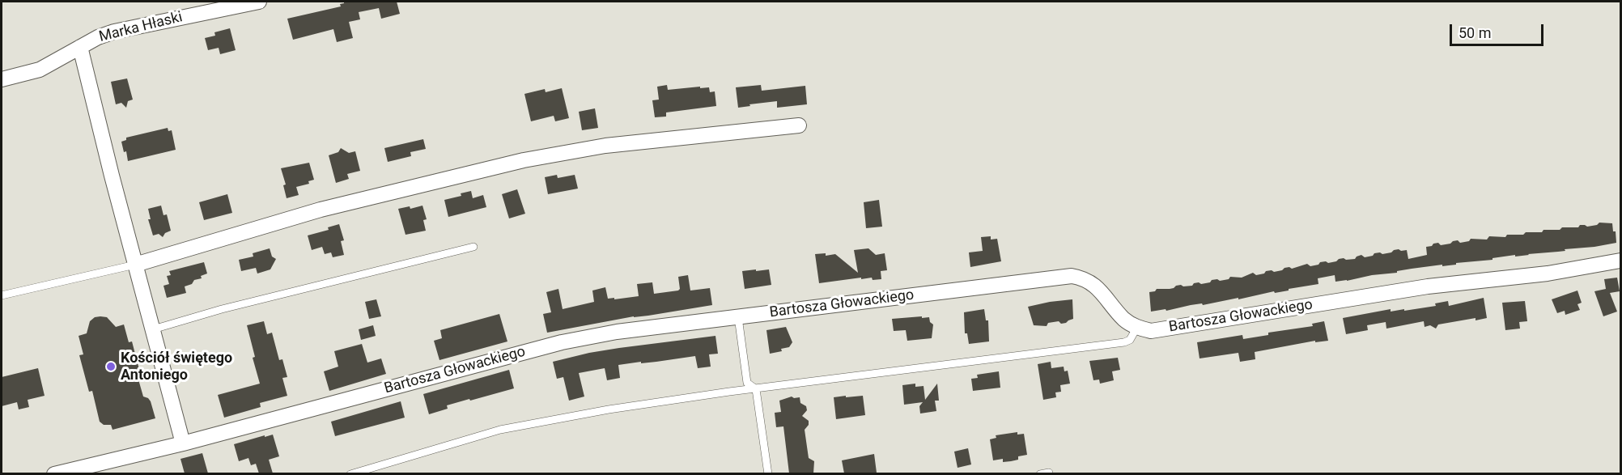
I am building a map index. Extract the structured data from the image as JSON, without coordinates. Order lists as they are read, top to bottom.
{
  "streets": {
    "street": ["Marka Hłaski", "Bartosza Głowackiego"]
  },
  "places": ["Kościół świętego Antoniego"],
  "scale_bar": "50 m"
}
